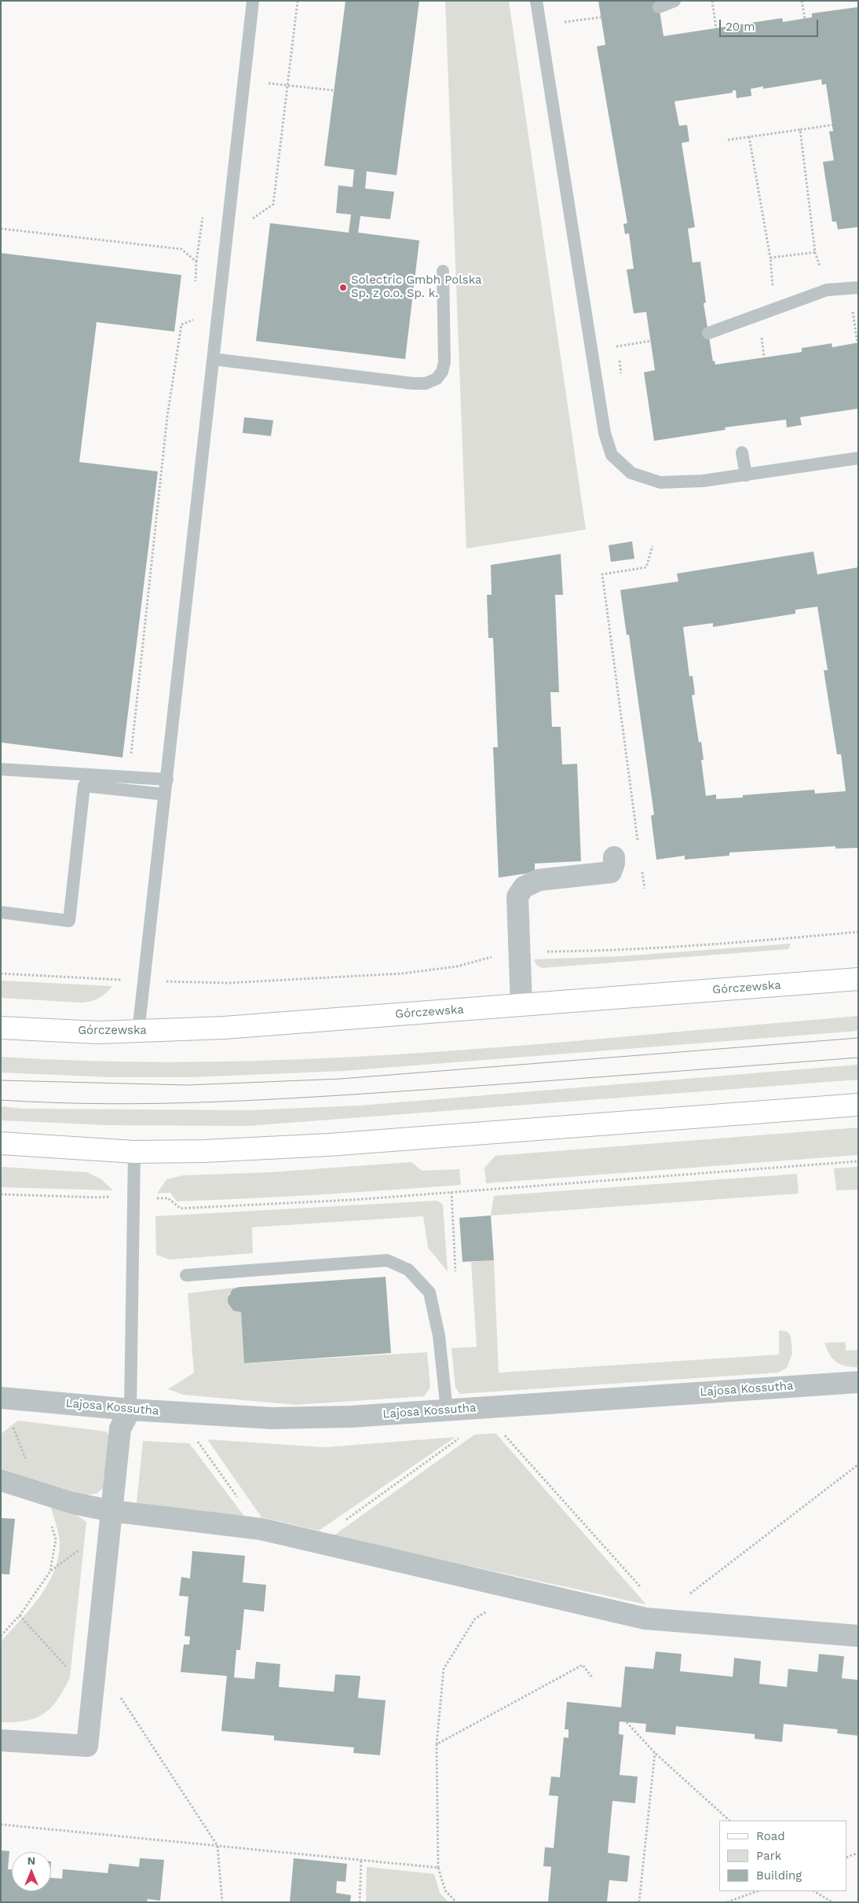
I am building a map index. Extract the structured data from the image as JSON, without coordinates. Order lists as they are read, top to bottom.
{
  "streets": {
    "main road": ["Górczewska"],
    "street": ["Lajosa Kossutha"]
  },
  "places": ["Solectric Gmbh Polska Sp. z o.o. Sp. k."],
  "legend": ["Road", "Park", "Building"],
  "scale_bar": "20 m",
  "north": "top"
}
